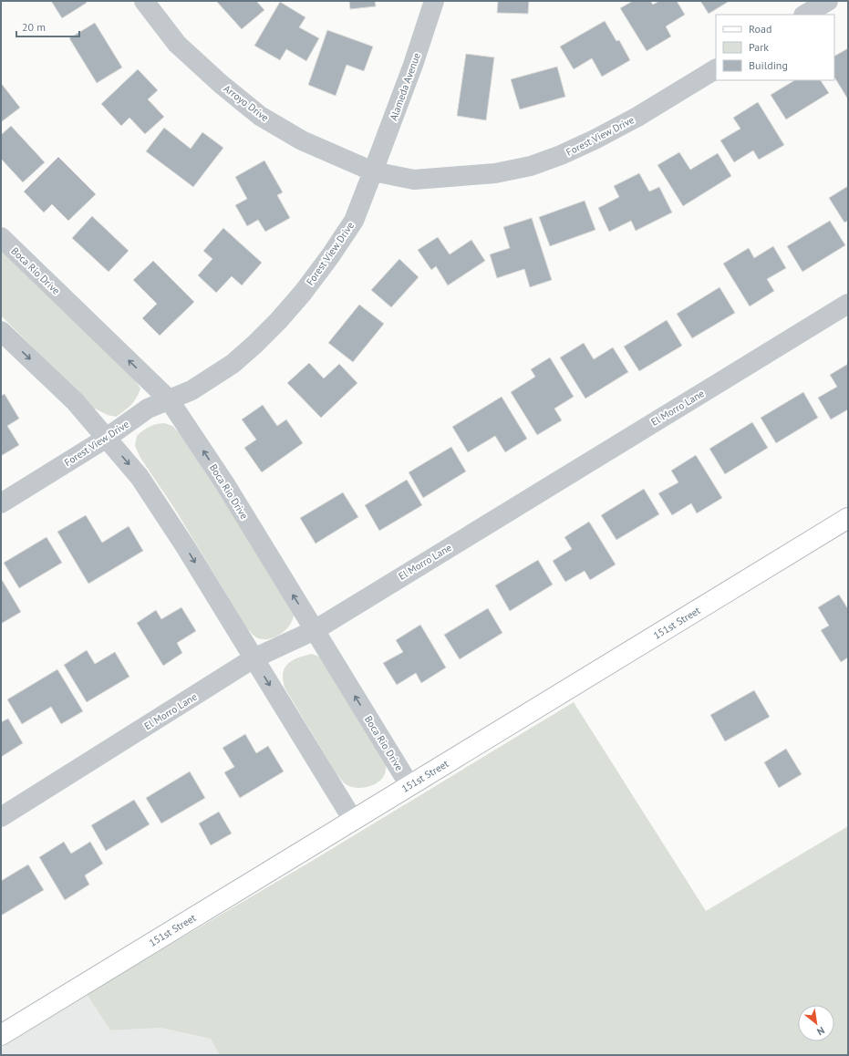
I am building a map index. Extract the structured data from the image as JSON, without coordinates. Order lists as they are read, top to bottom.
{
  "streets": {
    "street": [
      "Alameda Avenue",
      "Arroyo Drive",
      "Forest View Drive",
      "Boca Rio Drive",
      "El Morro Lane",
      "151st Street"
    ]
  },
  "crossings": [
    ["Alameda Avenue", "Arroyo Drive"],
    ["Alameda Avenue", "Forest View Drive"],
    ["Arroyo Drive", "Forest View Drive"],
    ["Forest View Drive", "Boca Rio Drive"],
    ["Boca Rio Drive", "El Morro Lane"],
    ["Boca Rio Drive", "151st Street"]
  ],
  "legend": ["Road", "Park", "Building"],
  "scale_bar": "20 m",
  "north": "bottom right"
}
